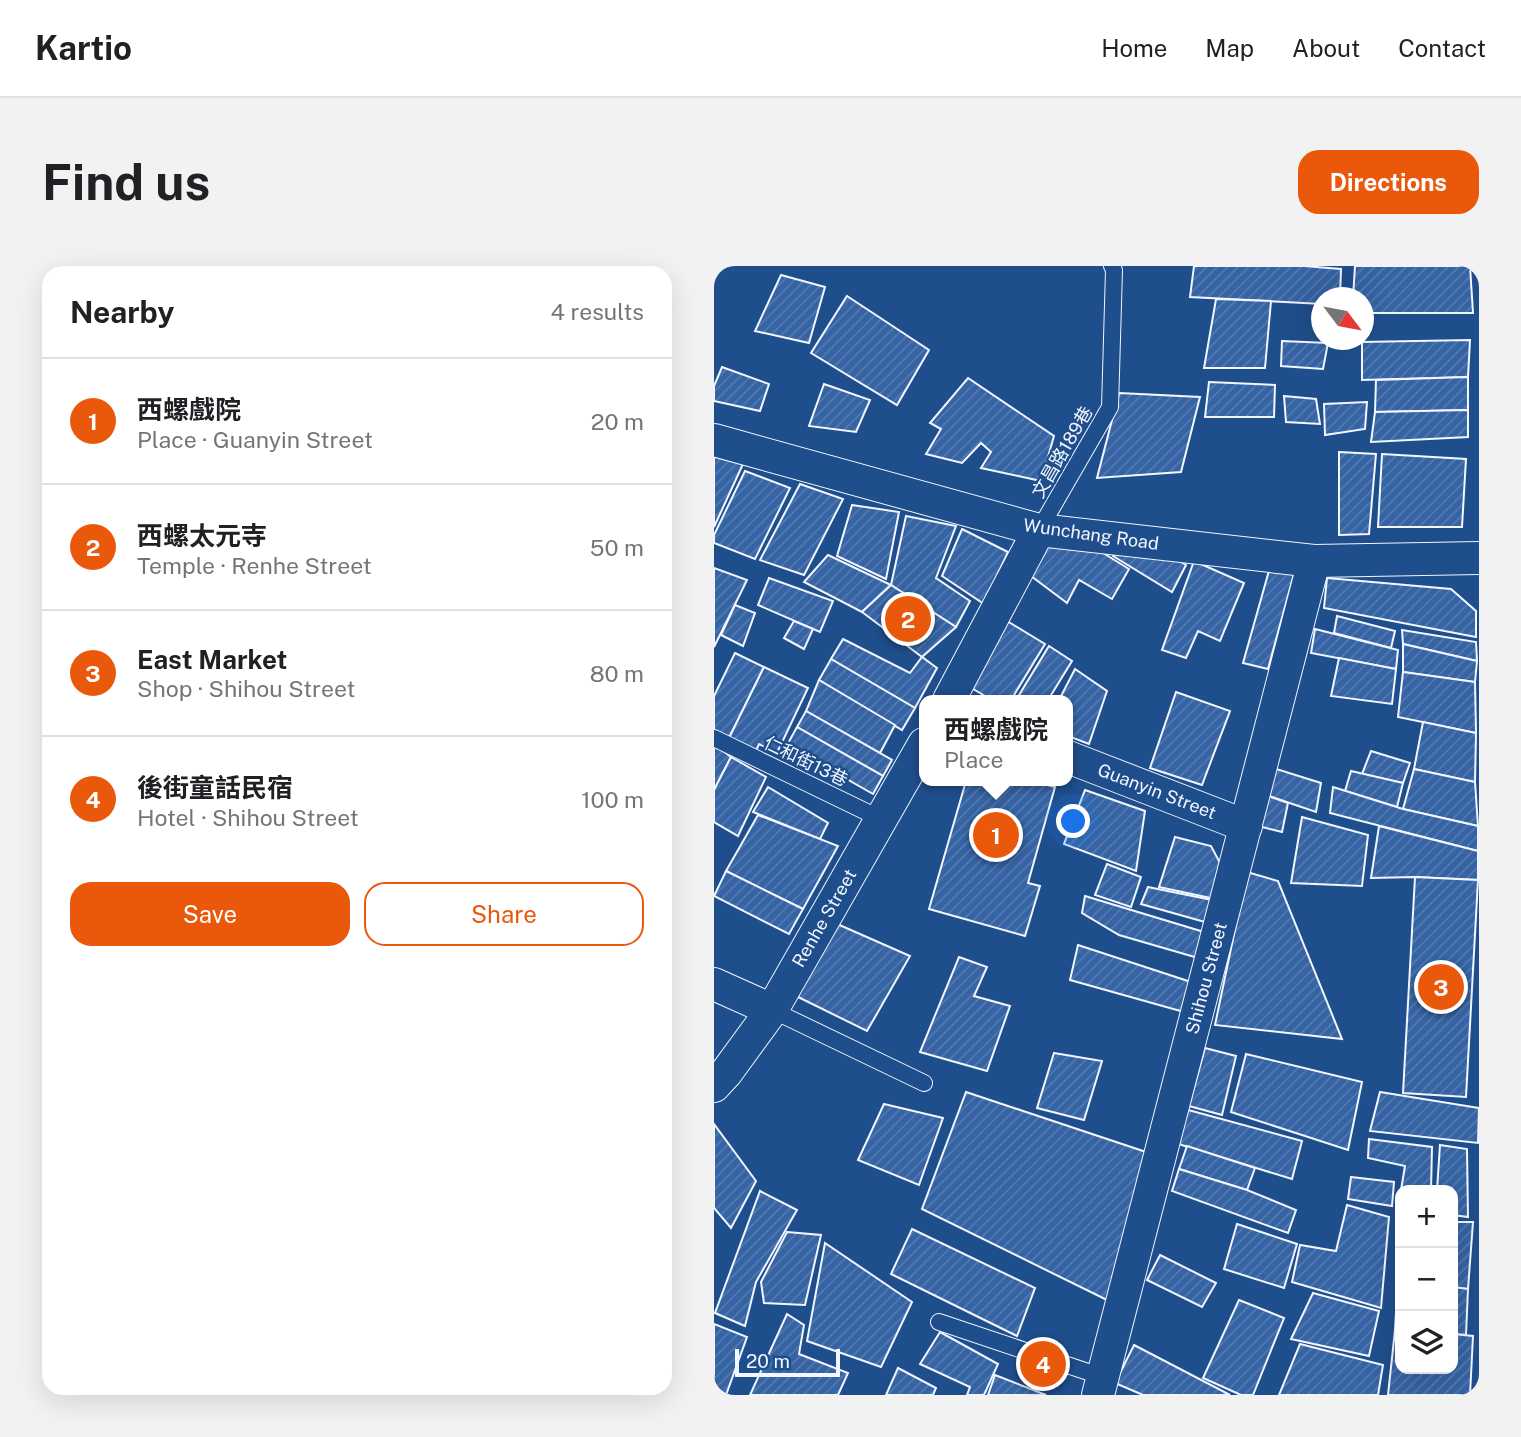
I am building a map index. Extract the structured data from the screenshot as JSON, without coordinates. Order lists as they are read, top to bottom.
{
  "streets": {
    "street": [
      "Wunchang Road",
      "Guanyin Street",
      "Renhe Street",
      "Shihou Street"
    ],
    "lane": ["文昌路189巷", "仁和街13巷"]
  },
  "crossings": [
    ["文昌路189巷", "Wunchang Road"],
    ["Wunchang Road", "Shihou Street"],
    ["仁和街13巷", "Renhe Street"],
    ["Guanyin Street", "Shihou Street"]
  ],
  "scale_bar": "20 m",
  "north": "bottom right",
  "page": {
    "header": "Kartio",
    "nav": [
      "Home",
      "Map",
      "About",
      "Contact"
    ],
    "buttons": [
      "Directions",
      ["Save", "Share"]
    ],
    "title": "Find us",
    "heading": ["Nearby", "4 results"],
    "list": [
      {
        "mark": "1",
        "name": "西螺戲院",
        "note": "Place · Guanyin Street",
        "value": "20 m"
      },
      {
        "mark": "2",
        "name": "西螺太元寺",
        "note": "Temple · Renhe Street",
        "value": "50 m"
      },
      {
        "mark": "3",
        "name": "East Market",
        "note": "Shop · Shihou Street",
        "value": "80 m"
      },
      {
        "mark": "4",
        "name": "後街童話民宿",
        "note": "Hotel · Shihou Street",
        "value": "100 m"
      }
    ],
    "pins": [
      "2",
      "1",
      "3",
      "4"
    ],
    "popup": ["西螺戲院", "Place"],
    "map_buttons": ["+", "−"],
    "scale": "20 m"
  }
}
